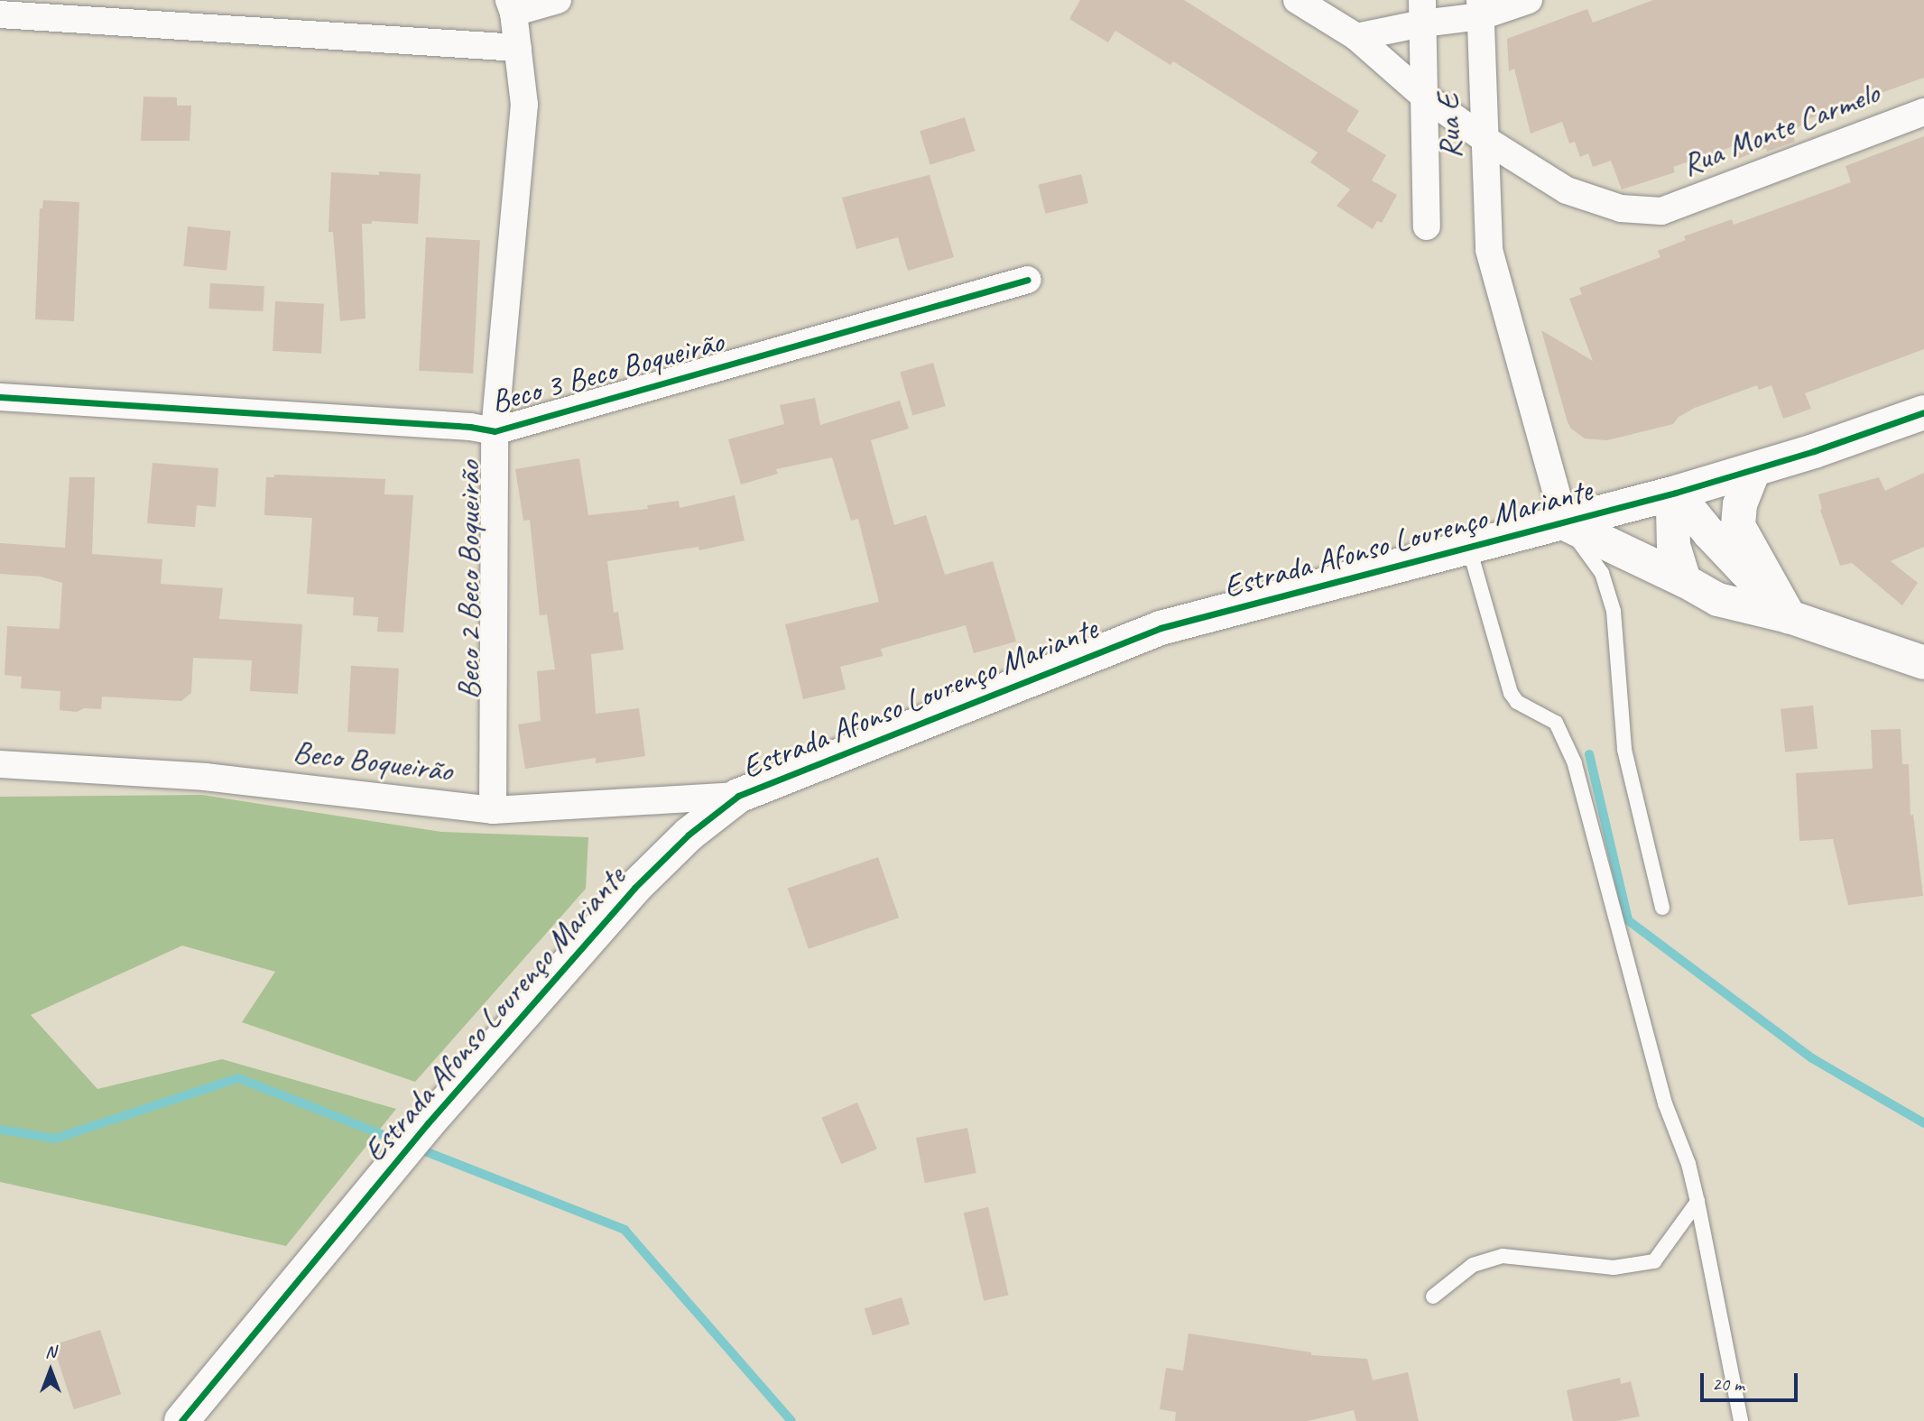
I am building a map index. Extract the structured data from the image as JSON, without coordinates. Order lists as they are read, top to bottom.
{
  "streets": {
    "main road": ["Estrada Afonso Lourenço Mariante"],
    "street": [
      "Rua E",
      "Rua Monte Carmelo",
      "Beco 3 Beco Boqueirão",
      "Beco 2 Beco Boqueirão",
      "Beco Boqueirão"
    ]
  },
  "crossings": [
    ["Rua E", "Rua Monte Carmelo"],
    ["Rua E", "Estrada Afonso Lourenço Mariante"],
    ["Beco 3 Beco Boqueirão", "Beco 2 Beco Boqueirão"],
    ["Estrada Afonso Lourenço Mariante", "Beco Boqueirão"],
    ["Beco 2 Beco Boqueirão", "Beco Boqueirão"]
  ],
  "scale_bar": "20 m",
  "north": "top"
}
